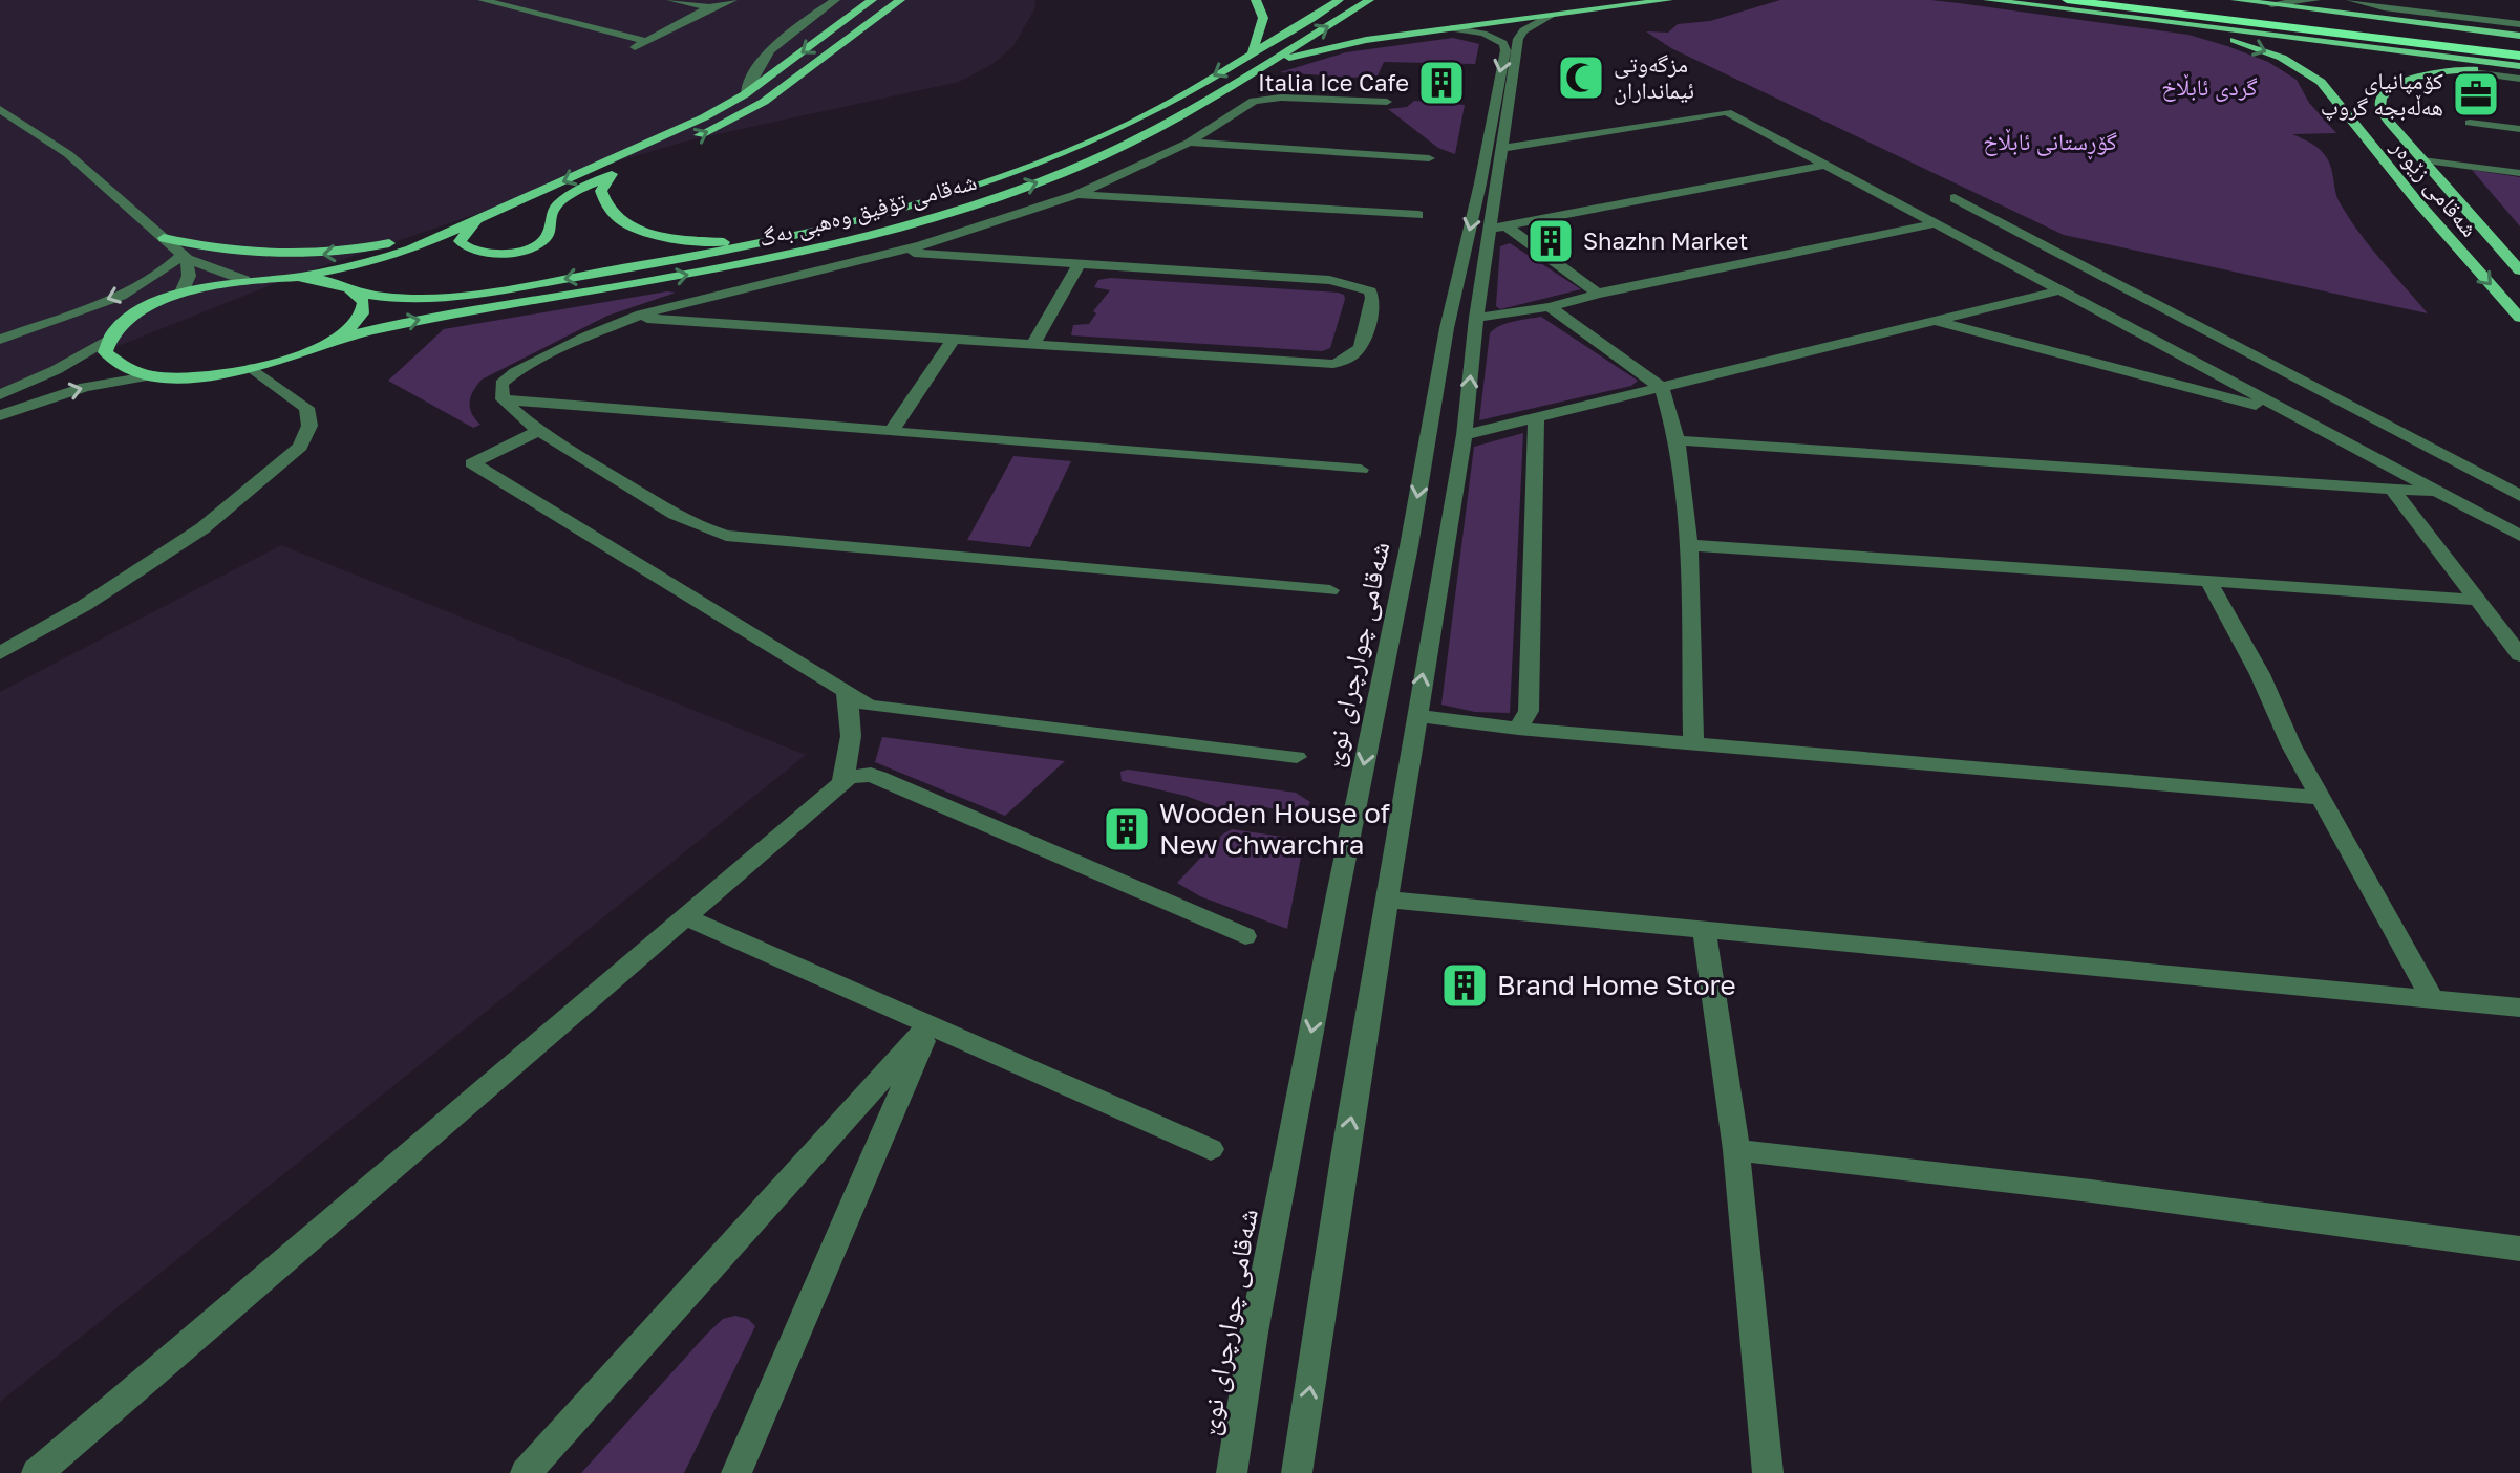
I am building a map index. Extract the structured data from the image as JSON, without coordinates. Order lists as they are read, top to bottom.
{
  "streets": {
    "main road": ["شەقامی زێوەر", "شەقامی تۆفیق وەهبی بەگ"],
    "street": ["شەقامی چوارچرای نوێ"]
  },
  "parks": ["گردی ئابڵاخ", "گۆڕستانی ئابڵاخ"],
  "places": {
    "mosque": ["مزگەوتی ئیمانداران"],
    "building": [
      "Italia Ice Cafe",
      "Shazhn Market",
      "Wooden House of New Chwarchra",
      "Brand Home Store"
    ],
    "office": ["کۆمپانیای ھەڵەبجە گروپ"]
  }
}
